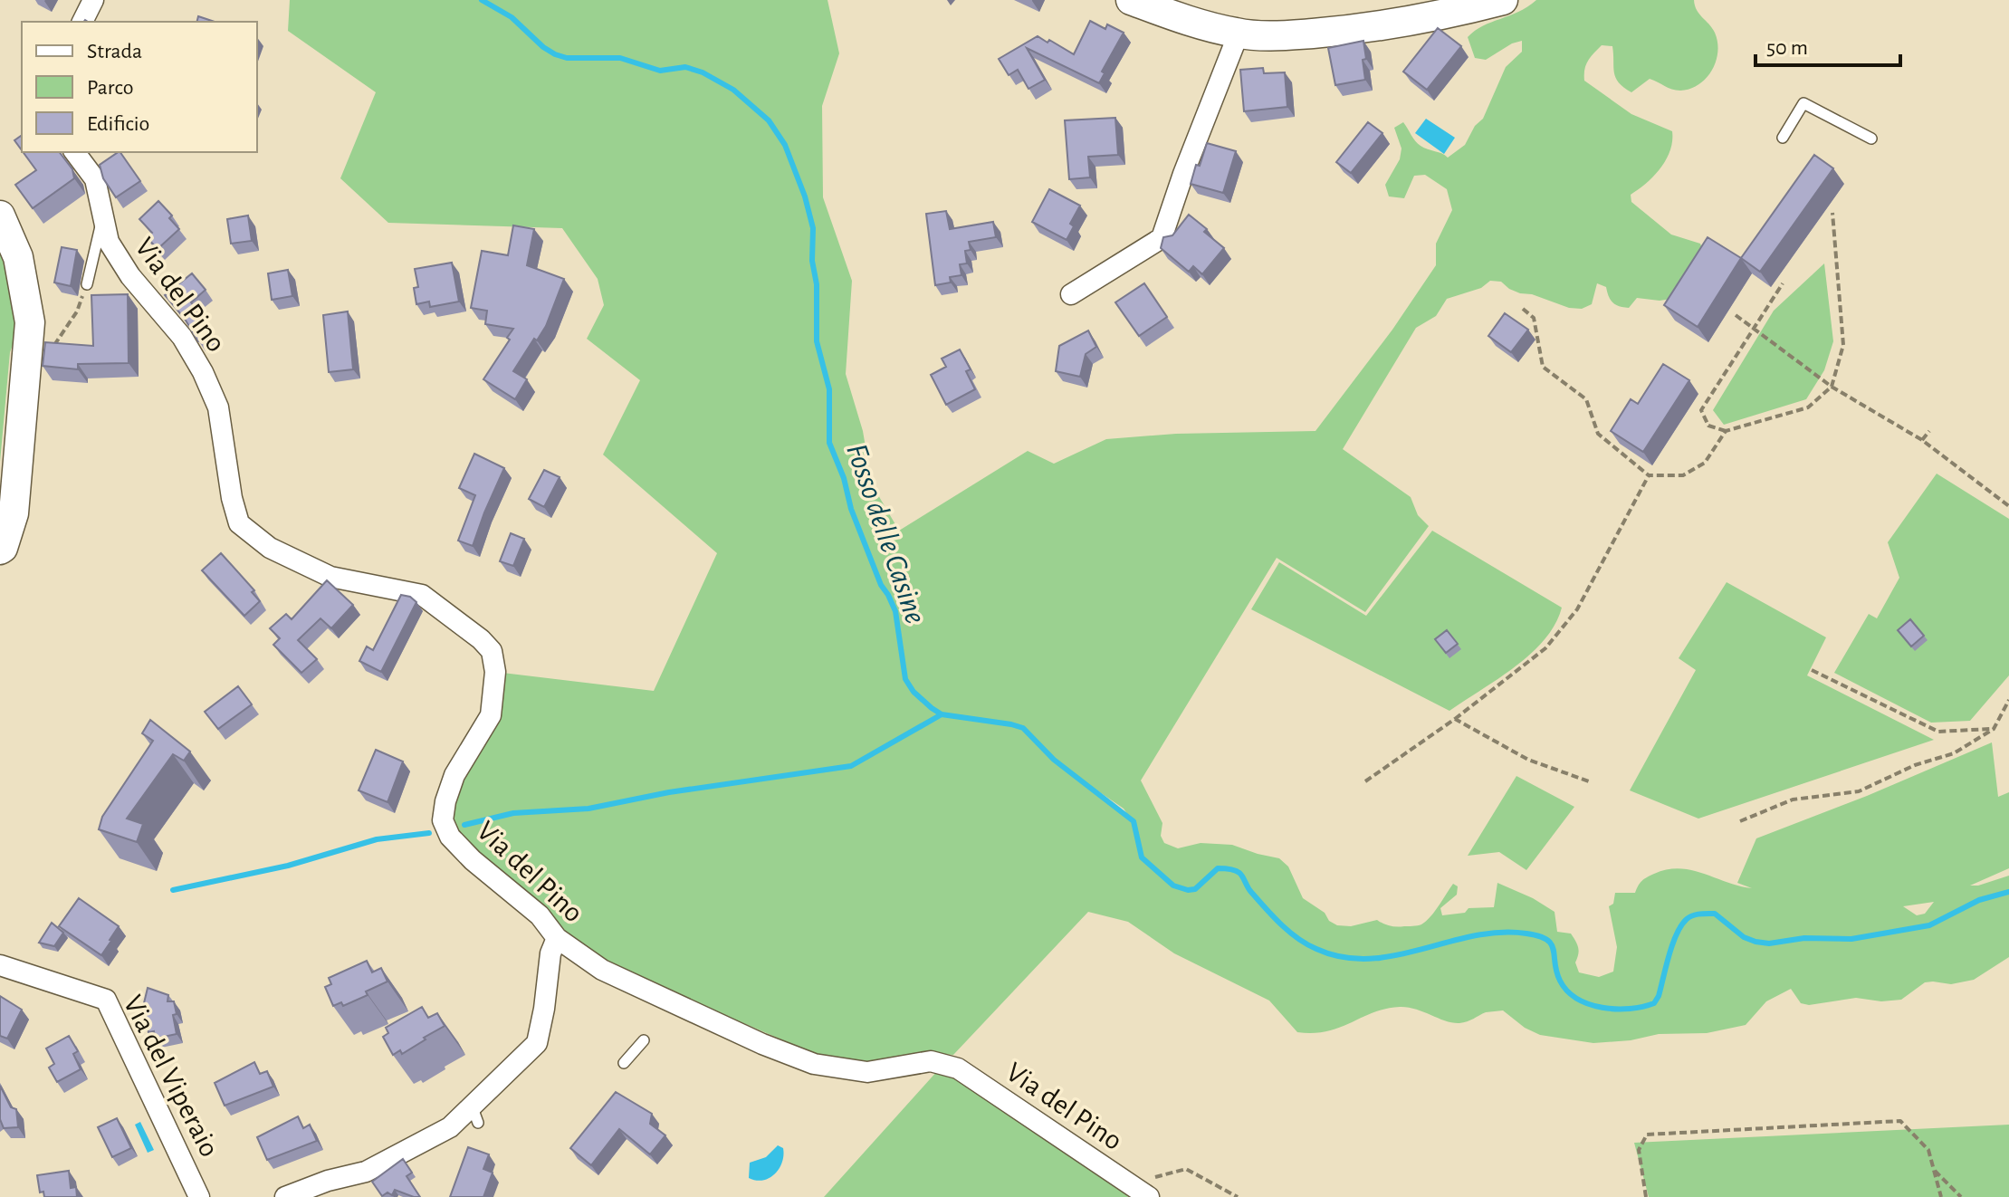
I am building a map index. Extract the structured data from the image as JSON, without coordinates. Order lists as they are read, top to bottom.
{
  "streets": {
    "street": ["Via del Pino", "Via del Viperaio"]
  },
  "water": ["Fosso delle Casine"],
  "legend": ["Strada", "Parco", "Edificio"],
  "scale_bar": "50 m"
}
